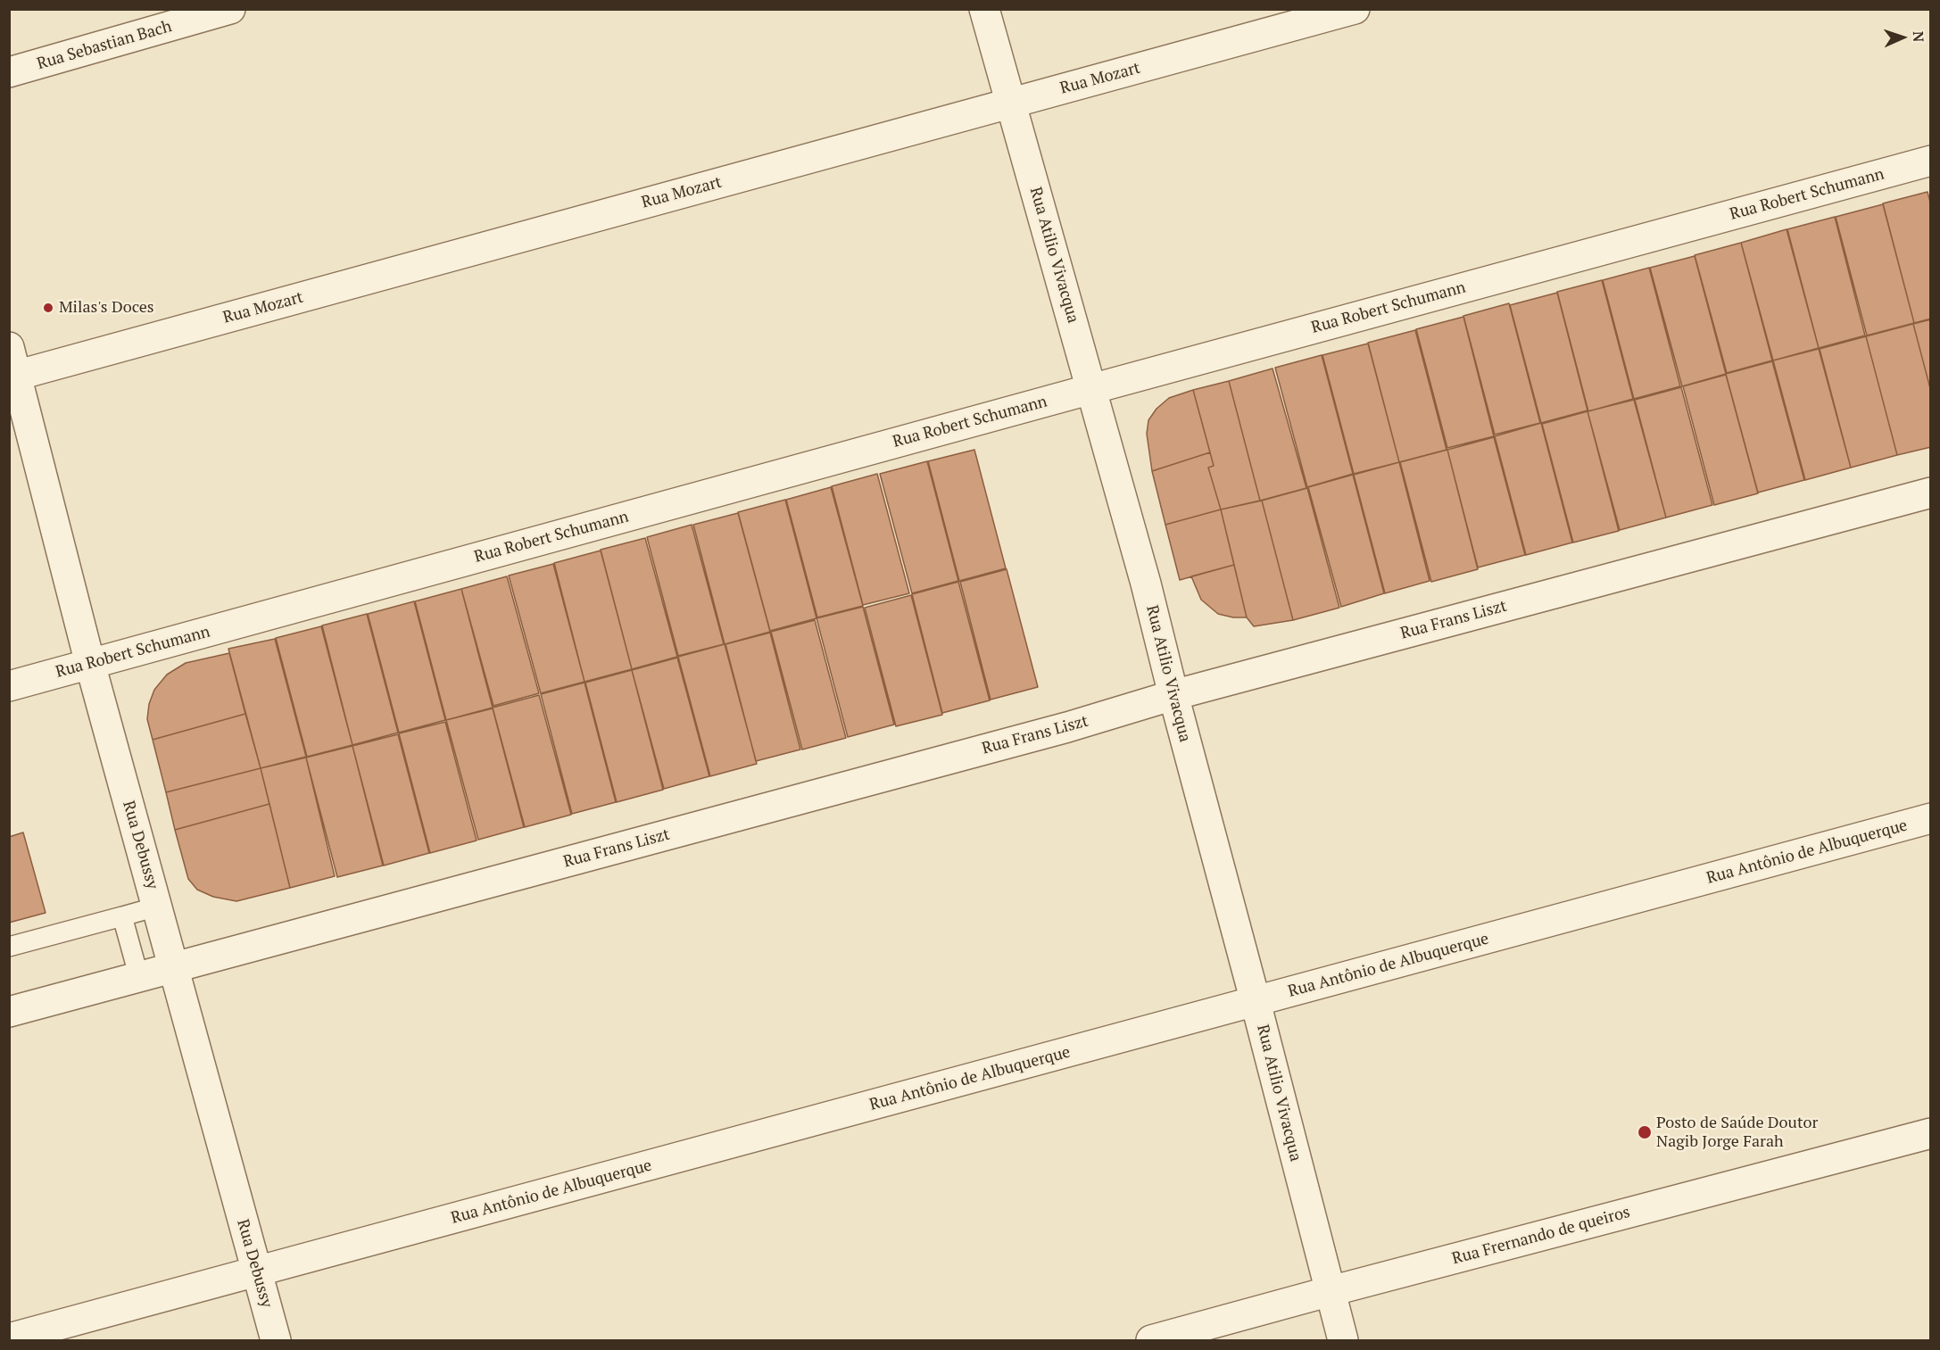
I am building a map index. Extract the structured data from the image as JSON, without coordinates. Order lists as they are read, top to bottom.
{
  "streets": {
    "street": [
      "Rua Sebastian Bach",
      "Rua Mozart",
      "Rua Robert Schumann",
      "Rua Atilio Vivacqua",
      "Rua Frans Liszt",
      "Rua Debussy",
      "Rua Antônio de Albuquerque",
      "Rua Frernando de queiros"
    ]
  },
  "crossings": [
    ["Rua Mozart", "Rua Atilio Vivacqua"],
    ["Rua Mozart", "Rua Debussy"],
    ["Rua Robert Schumann", "Rua Atilio Vivacqua"],
    ["Rua Robert Schumann", "Rua Debussy"],
    ["Rua Atilio Vivacqua", "Rua Frans Liszt"],
    ["Rua Atilio Vivacqua", "Rua Antônio de Albuquerque"],
    ["Rua Atilio Vivacqua", "Rua Frernando de queiros"],
    ["Rua Frans Liszt", "Rua Debussy"],
    ["Rua Debussy", "Rua Antônio de Albuquerque"]
  ],
  "places": ["Milas's Doces", "Posto de Saúde Doutor Nagib Jorge Farah"],
  "north": "right"
}
